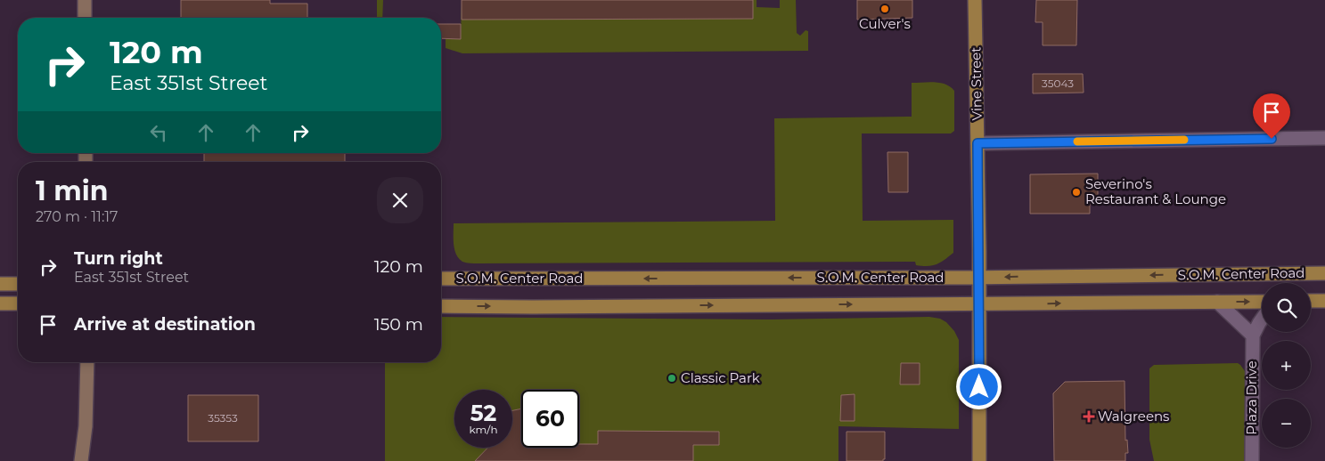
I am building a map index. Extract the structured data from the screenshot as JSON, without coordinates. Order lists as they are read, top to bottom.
{
  "streets": {
    "main road": ["Vine Street", "S.O.M. Center Road"],
    "street": ["Plaza Drive"]
  },
  "crossings": [
    ["Vine Street", "S.O.M. Center Road"]
  ],
  "places": {
    "other": ["Culver's", "Severino's Restaurant & Lounge", "Classic Park"],
    "health": ["Walgreens"]
  },
  "house_numbers": ["35043", "35353"],
  "page": {
    "turn": ["120 m", "East 351st Street"],
    "heading": ["1 min", "270 m · 11:17"],
    "list": [
      {
        "name": "Turn right",
        "note": "East 351st Street",
        "value": "120 m"
      },
      {
        "name": "Arrive at destination",
        "value": "150 m"
      }
    ],
    "map_buttons": ["+", "−"],
    "speed": "52 km/h",
    "limit": "60"
  }
}
